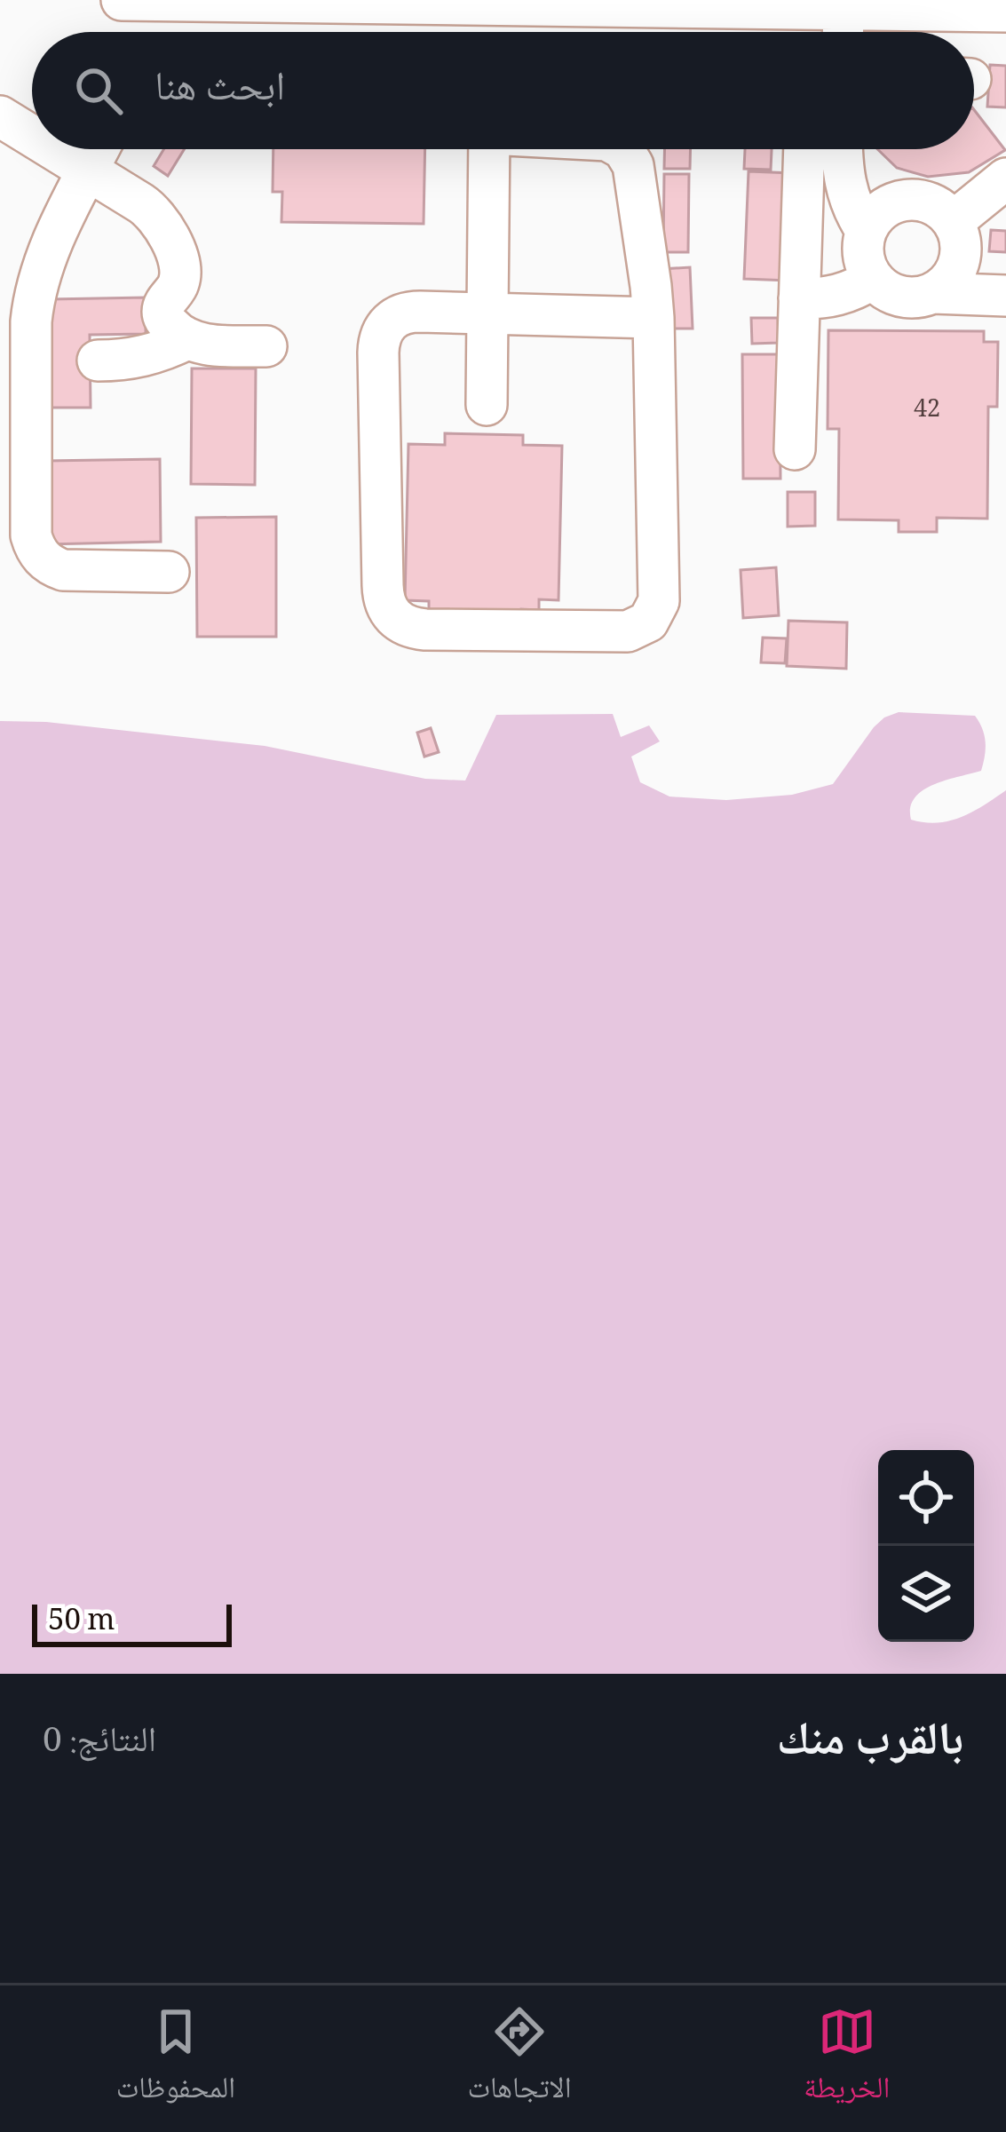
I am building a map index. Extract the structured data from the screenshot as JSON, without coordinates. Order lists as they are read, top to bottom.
{
  "house_numbers": ["42"],
  "scale_bar": "50 m",
  "page": {
    "search": "ابحث هنا",
    "scale": "50 m",
    "heading": ["بالقرب منك", "النتائج: 0"],
    "nav": ["الخريطة", "الاتجاهات", "المحفوظات"]
  }
}
